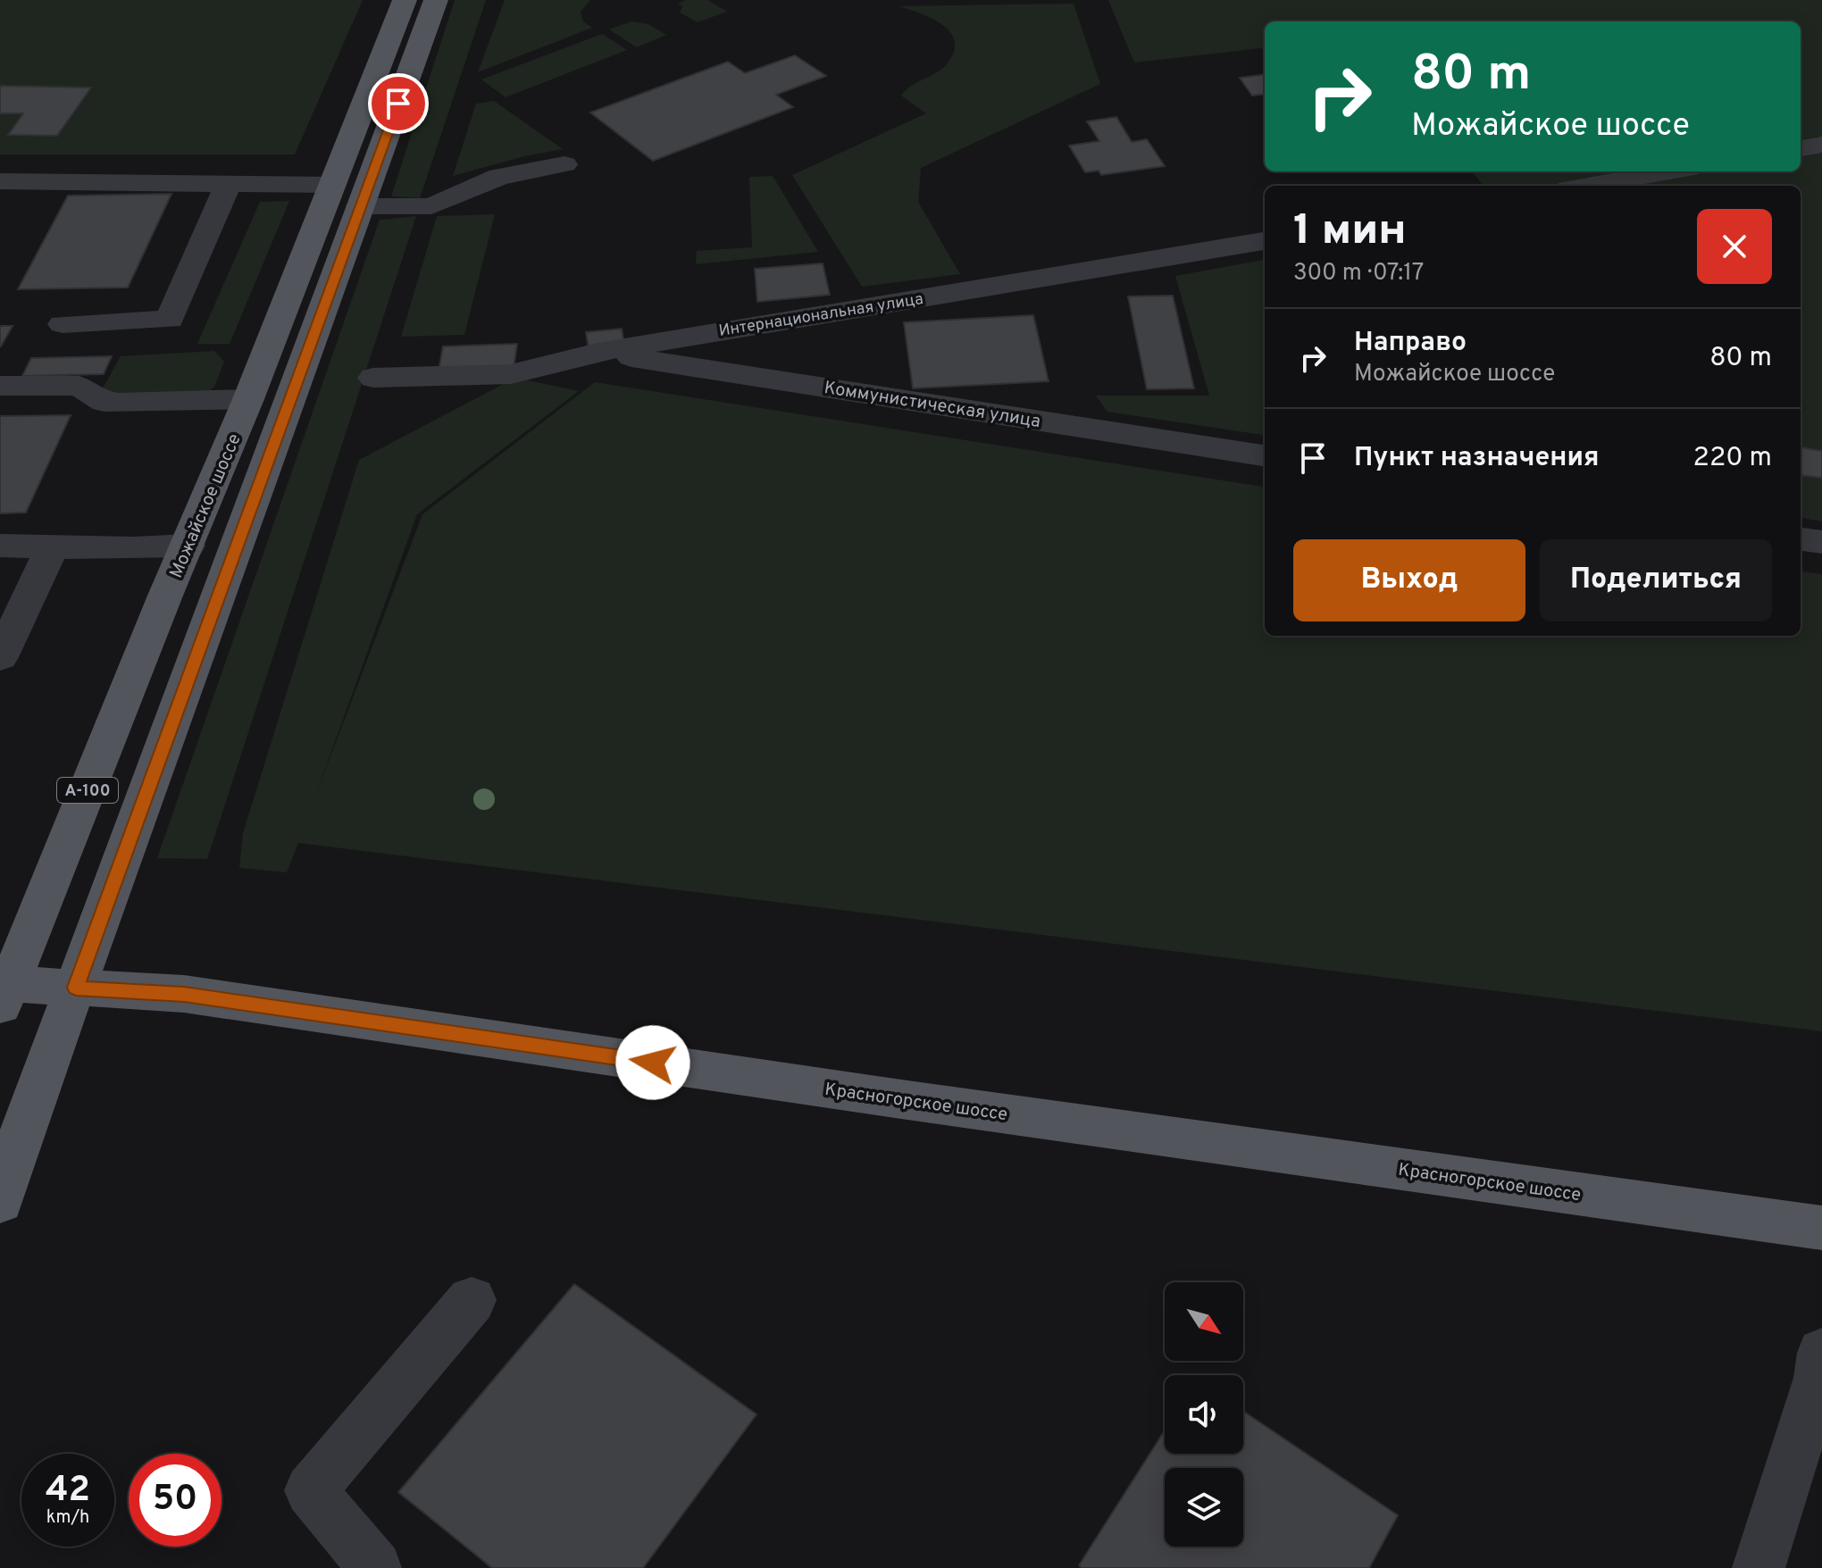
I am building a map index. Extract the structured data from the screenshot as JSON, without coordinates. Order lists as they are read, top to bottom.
{
  "streets": {
    "main road": ["Можайское шоссе", "А-100", "Красногорское шоссе"],
    "street": ["Интернациональная улица", "Коммунистическая улица"]
  },
  "crossings": [
    ["Интернациональная улица", "Коммунистическая улица"],
    ["Можайское шоссе", "Красногорское шоссе"],
    ["А-100", "Красногорское шоссе"]
  ],
  "north": "bottom right",
  "page": {
    "turn": ["80 m", "Можайское шоссе"],
    "heading": ["1 мин", "300 m · 07:17"],
    "list": [
      {
        "name": "Направо",
        "note": "Можайское шоссе",
        "value": "80 m"
      },
      {
        "name": "Пункт назначения",
        "value": "220 m"
      }
    ],
    "buttons": ["Выход", "Поделиться"],
    "speed": "42 km/h",
    "limit": "50"
  }
}
